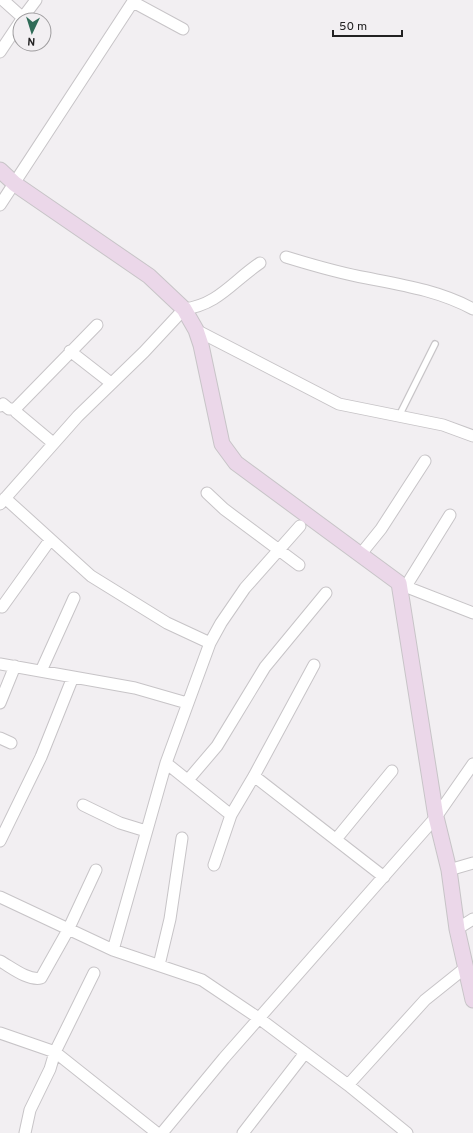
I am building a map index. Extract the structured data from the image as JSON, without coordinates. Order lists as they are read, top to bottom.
{
  "scale_bar": "50 m",
  "north": "bottom"
}
